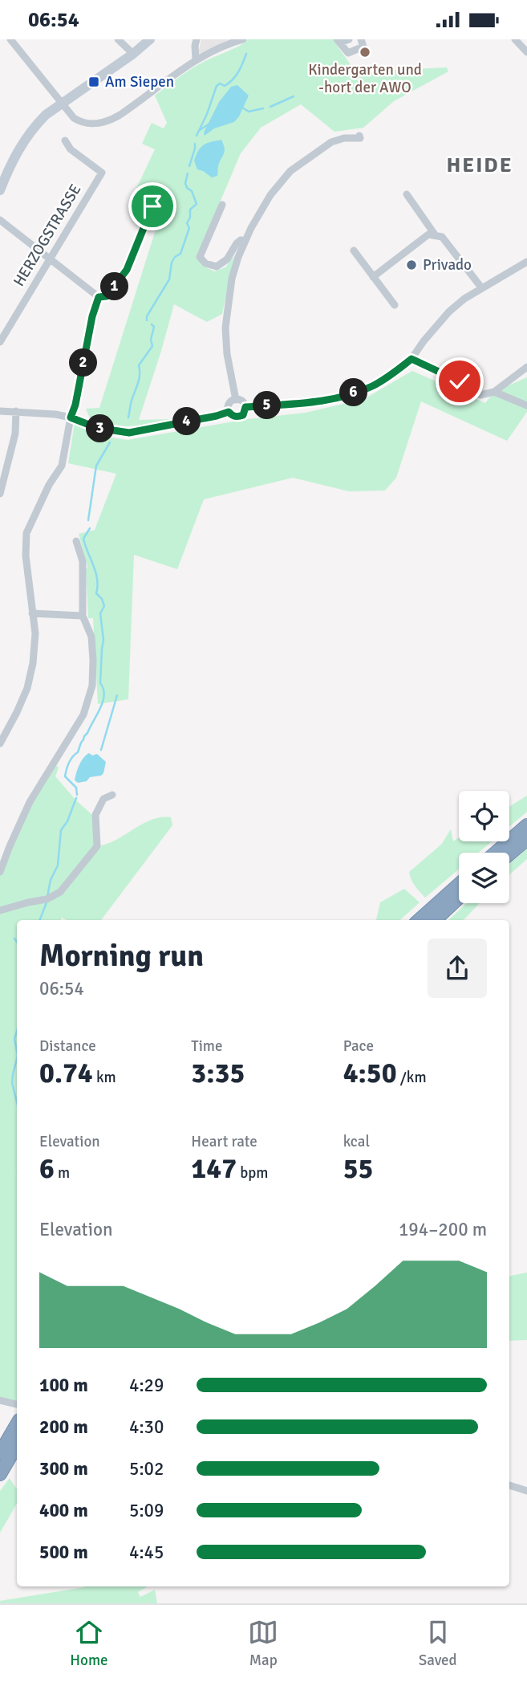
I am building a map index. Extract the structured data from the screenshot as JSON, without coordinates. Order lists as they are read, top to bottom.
{
  "streets": {
    "street": ["HERZOGSTRASSE"]
  },
  "districts": ["HEIDE"],
  "places": {
    "other": ["Kindergarten und -hort der AWO", "Privado"],
    "transit": ["Am Siepen"]
  },
  "page": {
    "status": "06:54",
    "pins": [
      "1",
      "2",
      "6",
      "5",
      "4",
      "3"
    ],
    "heading": ["Morning run", "06:54"],
    "stats": [
      ["Distance", "0.74 km"],
      ["Time", "3:35"],
      ["Pace", "4:50 /km"],
      ["Elevation", "6 m"],
      ["Heart rate", "147 bpm"],
      ["kcal", "55"]
    ],
    "chart": ["Elevation", "194–200 m"],
    "list": [
      {
        "name": "100 m",
        "note": "4:29"
      },
      {
        "name": "200 m",
        "note": "4:30"
      },
      {
        "name": "300 m",
        "note": "5:02"
      },
      {
        "name": "400 m",
        "note": "5:09"
      },
      {
        "name": "500 m",
        "note": "4:45"
      }
    ],
    "tabs": ["Home", "Map", "Saved"]
  }
}
